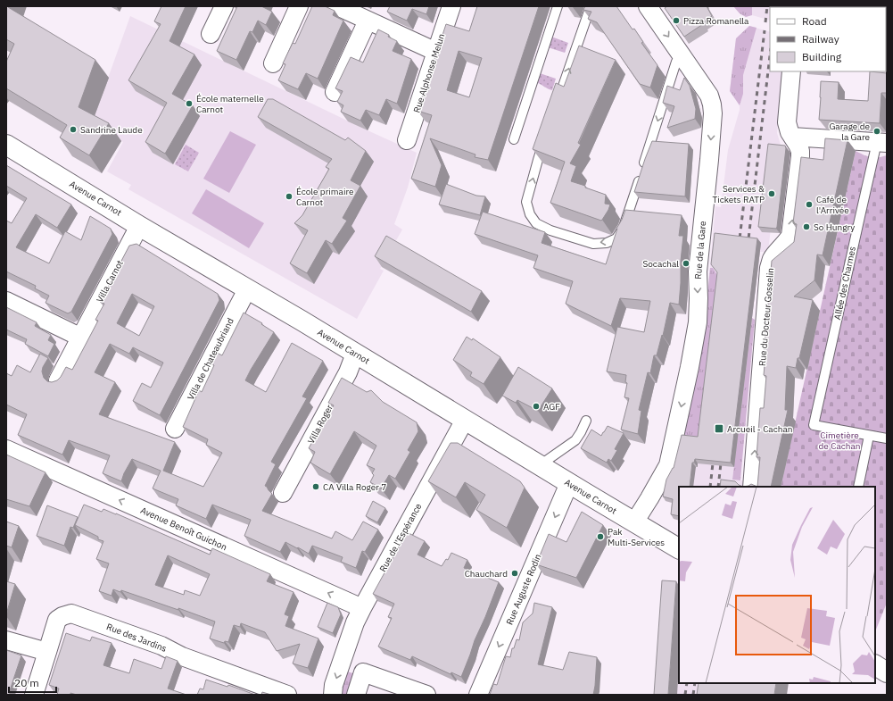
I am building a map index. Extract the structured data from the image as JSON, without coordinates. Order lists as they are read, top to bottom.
{
  "streets": {
    "street": [
      "Rue Alphonse Melun",
      "Avenue Carnot",
      "Rue de la Gare",
      "Villa Carnot",
      "Rue du Docteur Gosselin",
      "Villa de Chateaubriand",
      "Villa Roger",
      "Avenue Benoît Guichon",
      "Rue de l'Espérance",
      "Rue Auguste Rodin",
      "Rue des Jardins"
    ],
    "lane": ["Allée des Charmes"]
  },
  "crossings": [
    ["Avenue Carnot", "Rue de la Gare"],
    ["Avenue Carnot", "Villa Carnot"],
    ["Avenue Carnot", "Villa de Chateaubriand"],
    ["Avenue Carnot", "Villa Roger"],
    ["Avenue Carnot", "Rue de l'Espérance"],
    ["Avenue Carnot", "Rue Auguste Rodin"],
    ["Avenue Benoît Guichon", "Rue de l'Espérance"]
  ],
  "one_way": [
    "Rue de la Gare",
    "Rue du Docteur Gosselin",
    "Avenue Benoît Guichon",
    "Rue Auguste Rodin"
  ],
  "parks": ["Cimetière de Cachan"],
  "places": {
    "other": [
      "Pizza Romanella",
      "École maternelle Carnot",
      "Sandrine Laude",
      "Garage de la Gare",
      "Services & Tickets RATP",
      "École primaire Carnot",
      "Café de l'Arrivée",
      "So Hungry",
      "Socachal",
      "AGF",
      "CA Villa Roger 7",
      "Pak Multi-Services",
      "Chauchard"
    ],
    "transit": ["Arcueil - Cachan"]
  },
  "legend": ["Road", "Railway", "Building"],
  "scale_bar": "20 m"
}
